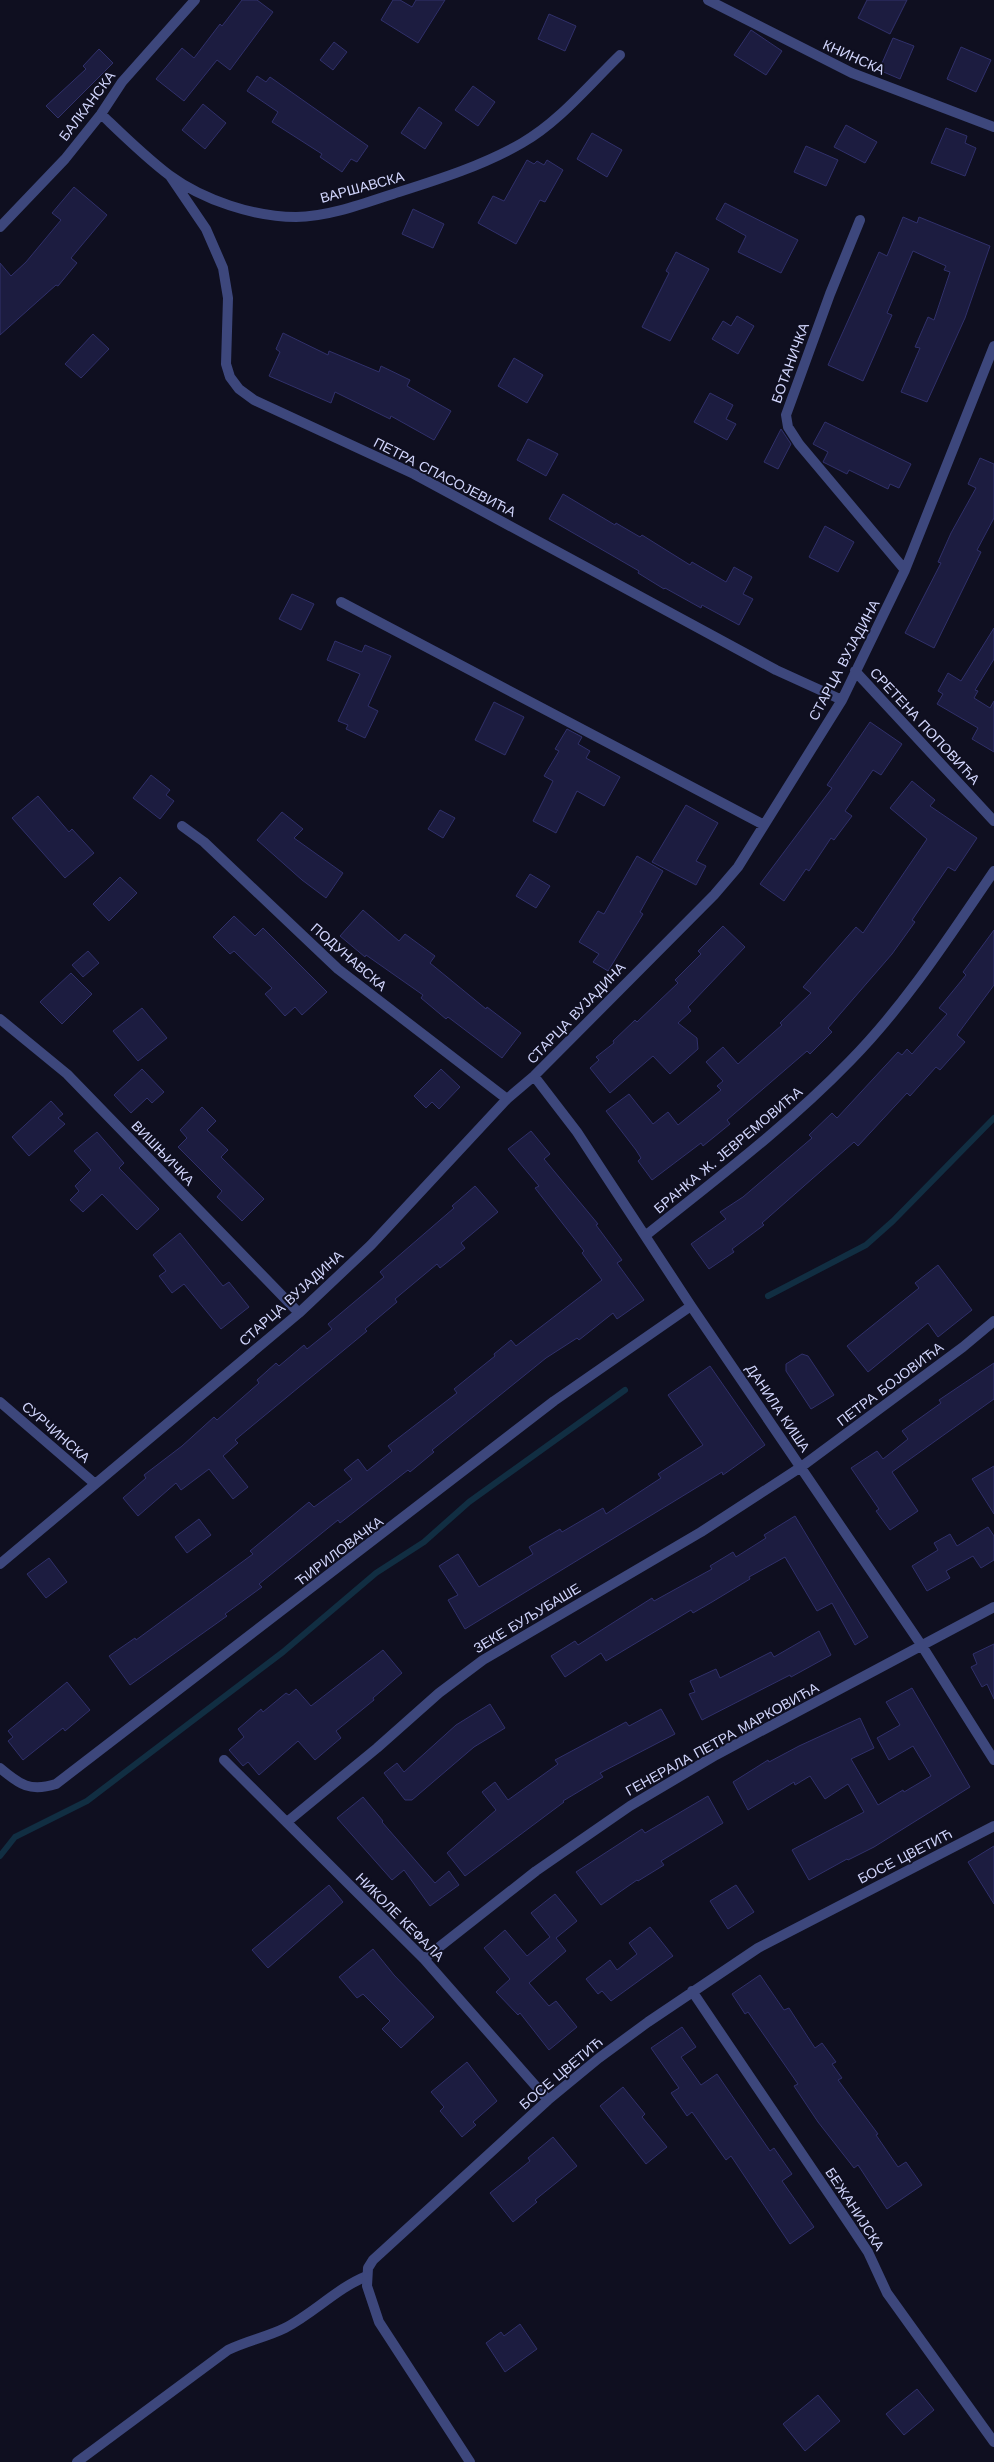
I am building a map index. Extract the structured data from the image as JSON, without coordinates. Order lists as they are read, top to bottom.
{
  "streets": {
    "street": [
      "КНИНСКА",
      "БАЛКАНСКА",
      "ВАРШАВСКА",
      "БОТАНИЧКА",
      "ПЕТРА СПАСОЈЕВИЋА",
      "СТАРЦА ВУЈАДИНА",
      "СРЕТЕНА ПОПОВИЋА",
      "ПОДУНАВСКА",
      "БРАНКА Ж. ЈЕВРЕМОВИЋА",
      "ВИШЊИЧКА",
      "ПЕТРА БОЈОВИЋА",
      "ДАНИЛА КИША",
      "СУРЧИНСКА",
      "ЋИРИЛОВАЧКА",
      "ЗЕКЕ БУЉУБАШЕ",
      "ГЕНЕРАЛА ПЕТРА МАРКОВИЋА",
      "БОСЕ ЦВЕТИЋ",
      "НИКОЛЕ КЕФАЛА",
      "БЕЖАНИЈСКА"
    ]
  },
  "crossings": [
    ["БАЛКАНСКА", "ВАРШАВСКА"],
    ["ВАРШАВСКА", "ПЕТРА СПАСОЈЕВИЋА"],
    ["БОТАНИЧКА", "СТАРЦА ВУЈАДИНА"],
    ["ПЕТРА СПАСОЈЕВИЋА", "СТАРЦА ВУЈАДИНА"],
    ["СТАРЦА ВУЈАДИНА", "СРЕТЕНА ПОПОВИЋА"],
    ["СТАРЦА ВУЈАДИНА", "ПОДУНАВСКА"],
    ["СТАРЦА ВУЈАДИНА", "ВИШЊИЧКА"],
    ["СТАРЦА ВУЈАДИНА", "ДАНИЛА КИША"],
    ["СТАРЦА ВУЈАДИНА", "СУРЧИНСКА"],
    ["БРАНКА Ж. ЈЕВРЕМОВИЋА", "ДАНИЛА КИША"],
    ["ПЕТРА БОЈОВИЋА", "ДАНИЛА КИША"],
    ["ПЕТРА БОЈОВИЋА", "ЗЕКЕ БУЉУБАШЕ"],
    ["ДАНИЛА КИША", "ЋИРИЛОВАЧКА"],
    ["ДАНИЛА КИША", "ЗЕКЕ БУЉУБАШЕ"],
    ["ДАНИЛА КИША", "ГЕНЕРАЛА ПЕТРА МАРКОВИЋА"],
    ["ЗЕКЕ БУЉУБАШЕ", "НИКОЛЕ КЕФАЛА"],
    ["ГЕНЕРАЛА ПЕТРА МАРКОВИЋА", "НИКОЛЕ КЕФАЛА"],
    ["БОСЕ ЦВЕТИЋ", "НИКОЛЕ КЕФАЛА"],
    ["БОСЕ ЦВЕТИЋ", "БЕЖАНИЈСКА"]
  ]
}
